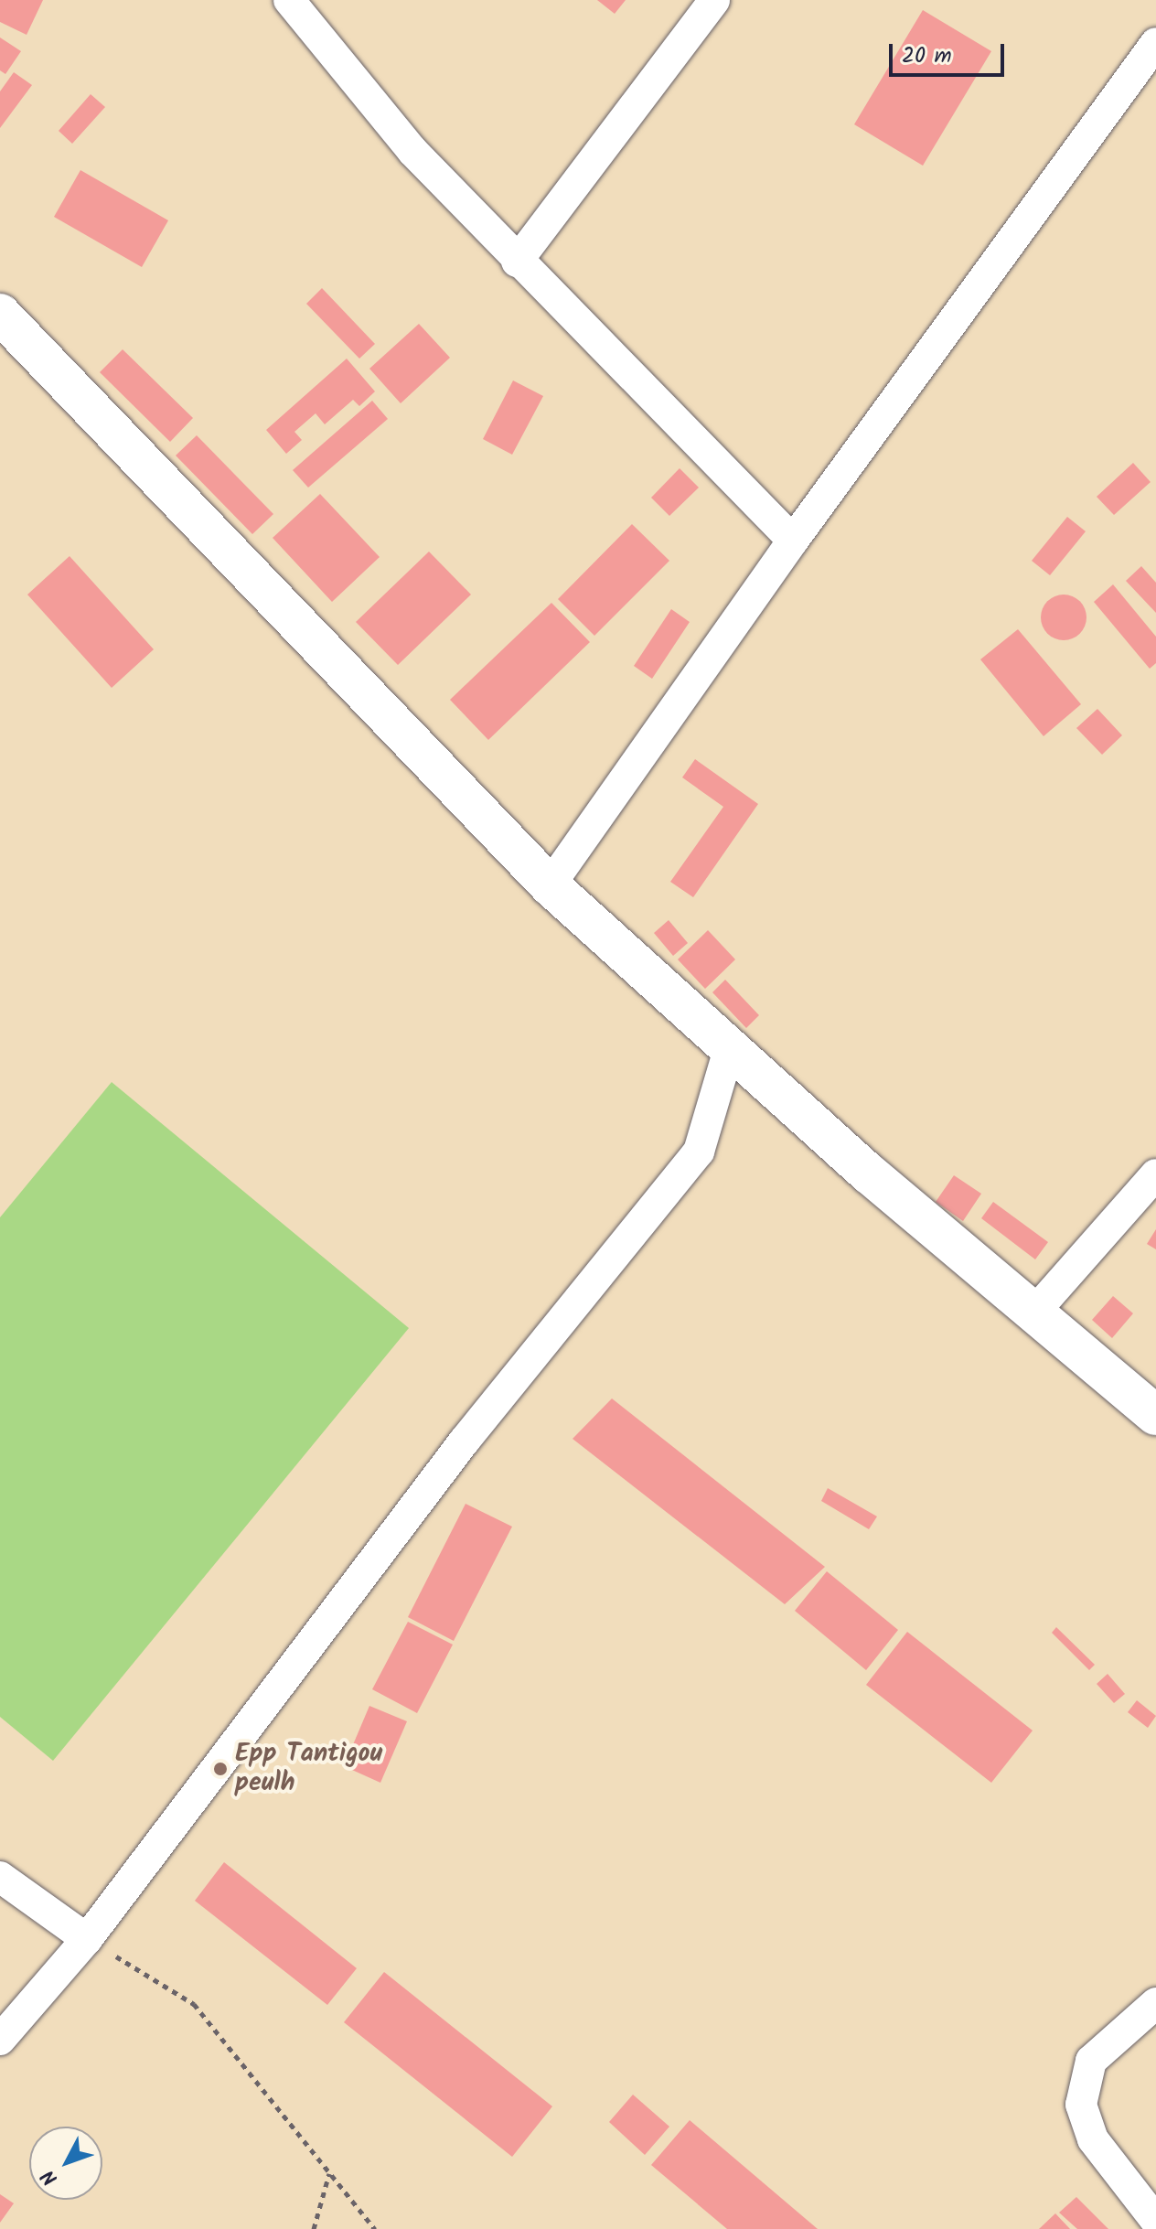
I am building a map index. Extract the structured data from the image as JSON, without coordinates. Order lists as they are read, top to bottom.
{
  "places": ["Epp Tantigou peulh"],
  "scale_bar": "20 m",
  "north": "bottom left"
}
